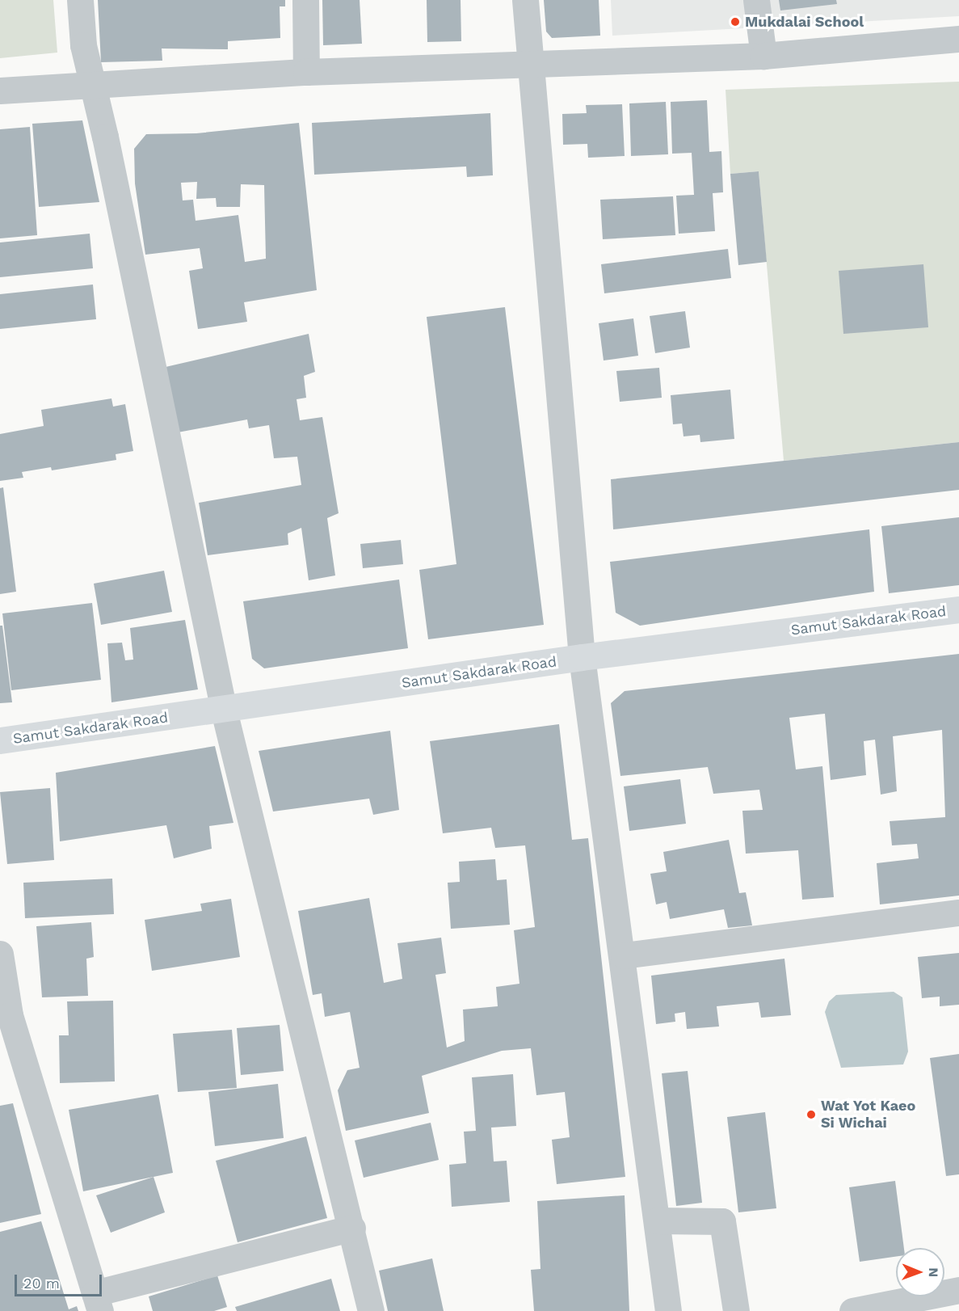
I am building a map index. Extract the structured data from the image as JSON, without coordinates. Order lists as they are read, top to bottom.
{
  "streets": {
    "main road": ["Samut Sakdarak Road"]
  },
  "places": ["Mukdalai School", "Wat Yot Kaeo Si Wichai"],
  "scale_bar": "20 m",
  "north": "right"
}
